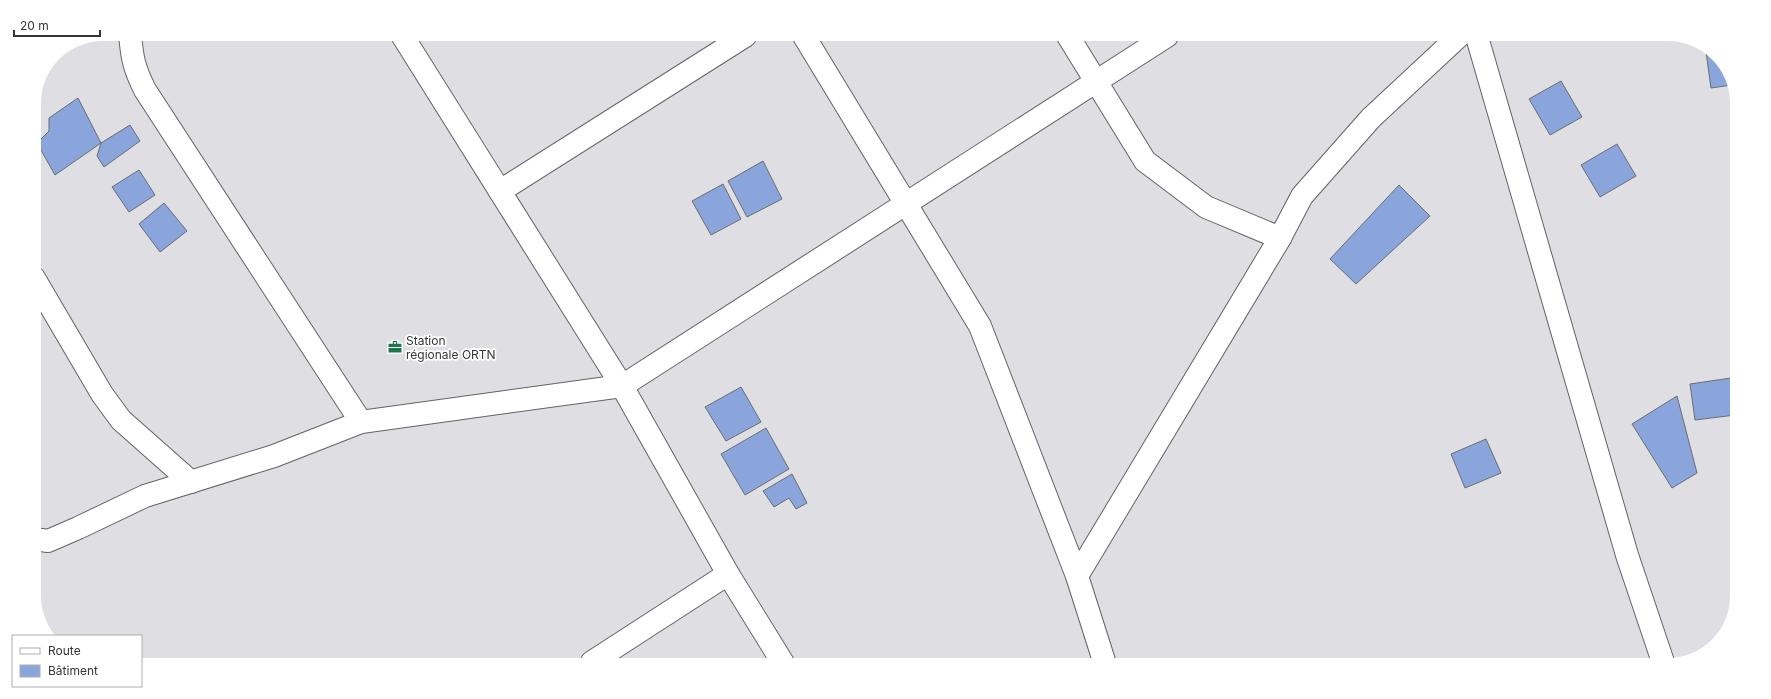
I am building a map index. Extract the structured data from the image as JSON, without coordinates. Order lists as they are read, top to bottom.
{
  "places": {
    "office": ["Station régionale ORTN"]
  },
  "legend": ["Route", "Bâtiment"],
  "scale_bar": "20 m"
}
